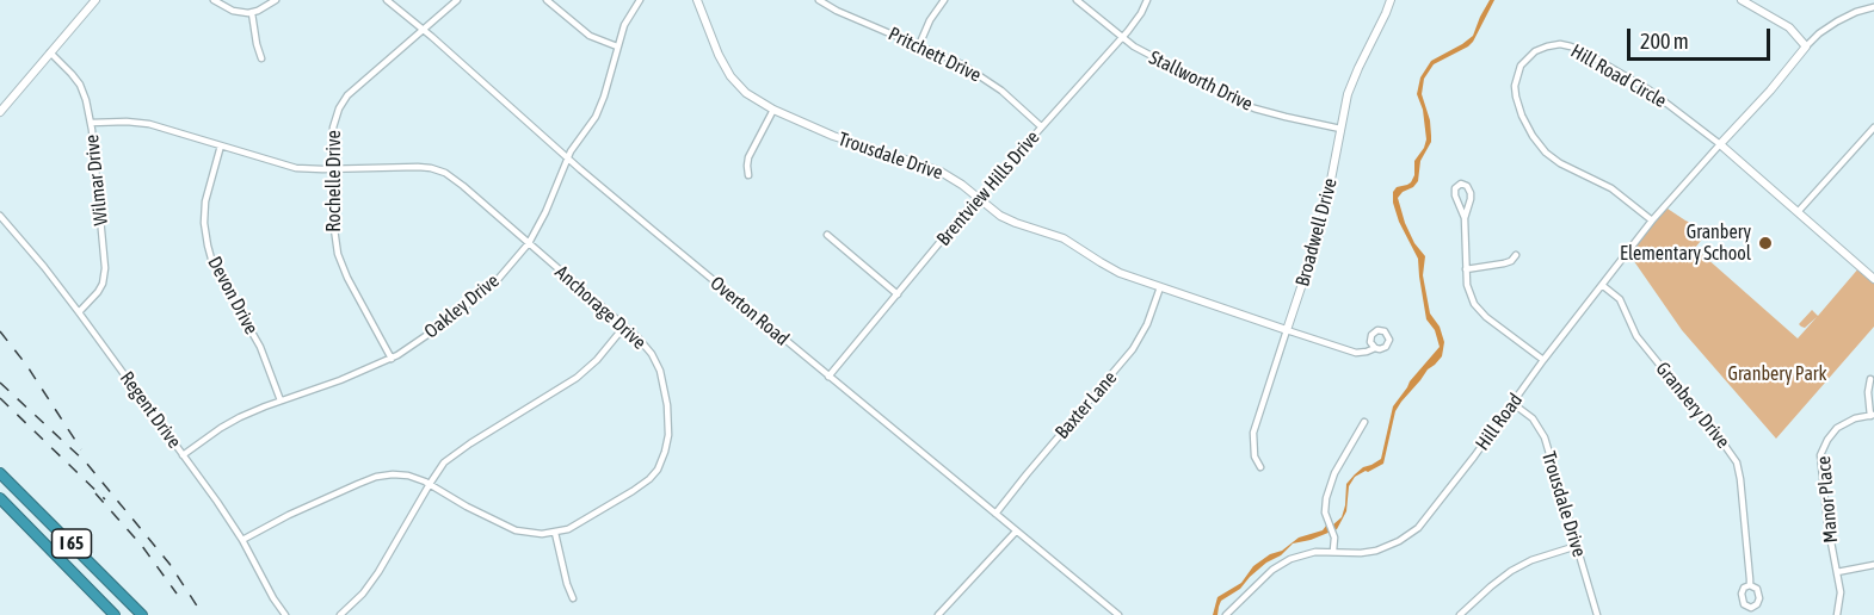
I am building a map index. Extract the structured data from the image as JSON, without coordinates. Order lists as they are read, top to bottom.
{
  "streets": {
    "highway": ["I 65"],
    "street": [
      "Pritchett Drive",
      "Hill Road Circle",
      "Stallworth Drive",
      "Trousdale Drive",
      "Wilmar Drive",
      "Rochelle Drive",
      "Brentview Hills Drive",
      "Broadwell Drive",
      "Devon Drive",
      "Oakley Drive",
      "Anchorage Drive",
      "Overton Road",
      "Baxter Lane",
      "Granbery Drive",
      "Regent Drive",
      "Hill Road",
      "Manor Place"
    ]
  },
  "crossings": [
    ["Pritchett Drive", "Brentview Hills Drive"],
    ["Hill Road Circle", "Hill Road"],
    ["Stallworth Drive", "Brentview Hills Drive"],
    ["Stallworth Drive", "Broadwell Drive"],
    ["Trousdale Drive", "Brentview Hills Drive"],
    ["Trousdale Drive", "Broadwell Drive"],
    ["Trousdale Drive", "Baxter Lane"],
    ["Trousdale Drive", "Hill Road"],
    ["Wilmar Drive", "Anchorage Drive"],
    ["Wilmar Drive", "Regent Drive"],
    ["Rochelle Drive", "Oakley Drive"],
    ["Rochelle Drive", "Anchorage Drive"],
    ["Rochelle Drive", "Overton Road"],
    ["Brentview Hills Drive", "Overton Road"],
    ["Devon Drive", "Oakley Drive"],
    ["Devon Drive", "Anchorage Drive"],
    ["Oakley Drive", "Anchorage Drive"],
    ["Oakley Drive", "Overton Road"],
    ["Oakley Drive", "Regent Drive"],
    ["Anchorage Drive", "Regent Drive"],
    ["Overton Road", "Baxter Lane"],
    ["Granbery Drive", "Hill Road"]
  ],
  "parks": ["Granbery Park"],
  "places": ["Granbery Elementary School"],
  "scale_bar": "200 m"
}
